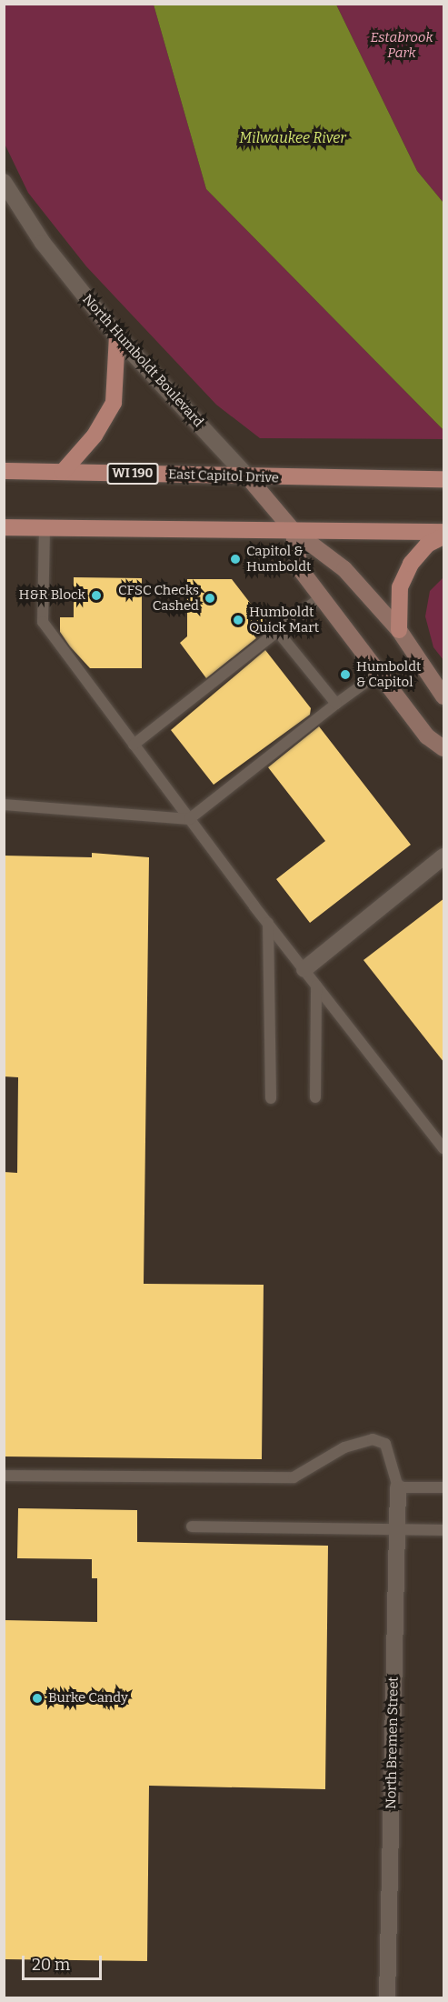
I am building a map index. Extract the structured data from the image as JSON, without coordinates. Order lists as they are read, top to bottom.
{
  "streets": {
    "main road": ["North Humboldt Boulevard", "WI 190", "East Capitol Drive"],
    "street": ["North Bremen Street"]
  },
  "crossings": [
    ["North Humboldt Boulevard", "East Capitol Drive"]
  ],
  "water": ["Milwaukee River"],
  "parks": ["Estabrook Park"],
  "places": [
    "Capitol & Humboldt",
    "H&R Block",
    "CFSC Checks Cashed",
    "Humboldt Quick Mart",
    "Humboldt & Capitol",
    "Burke Candy"
  ],
  "scale_bar": "20 m"
}
